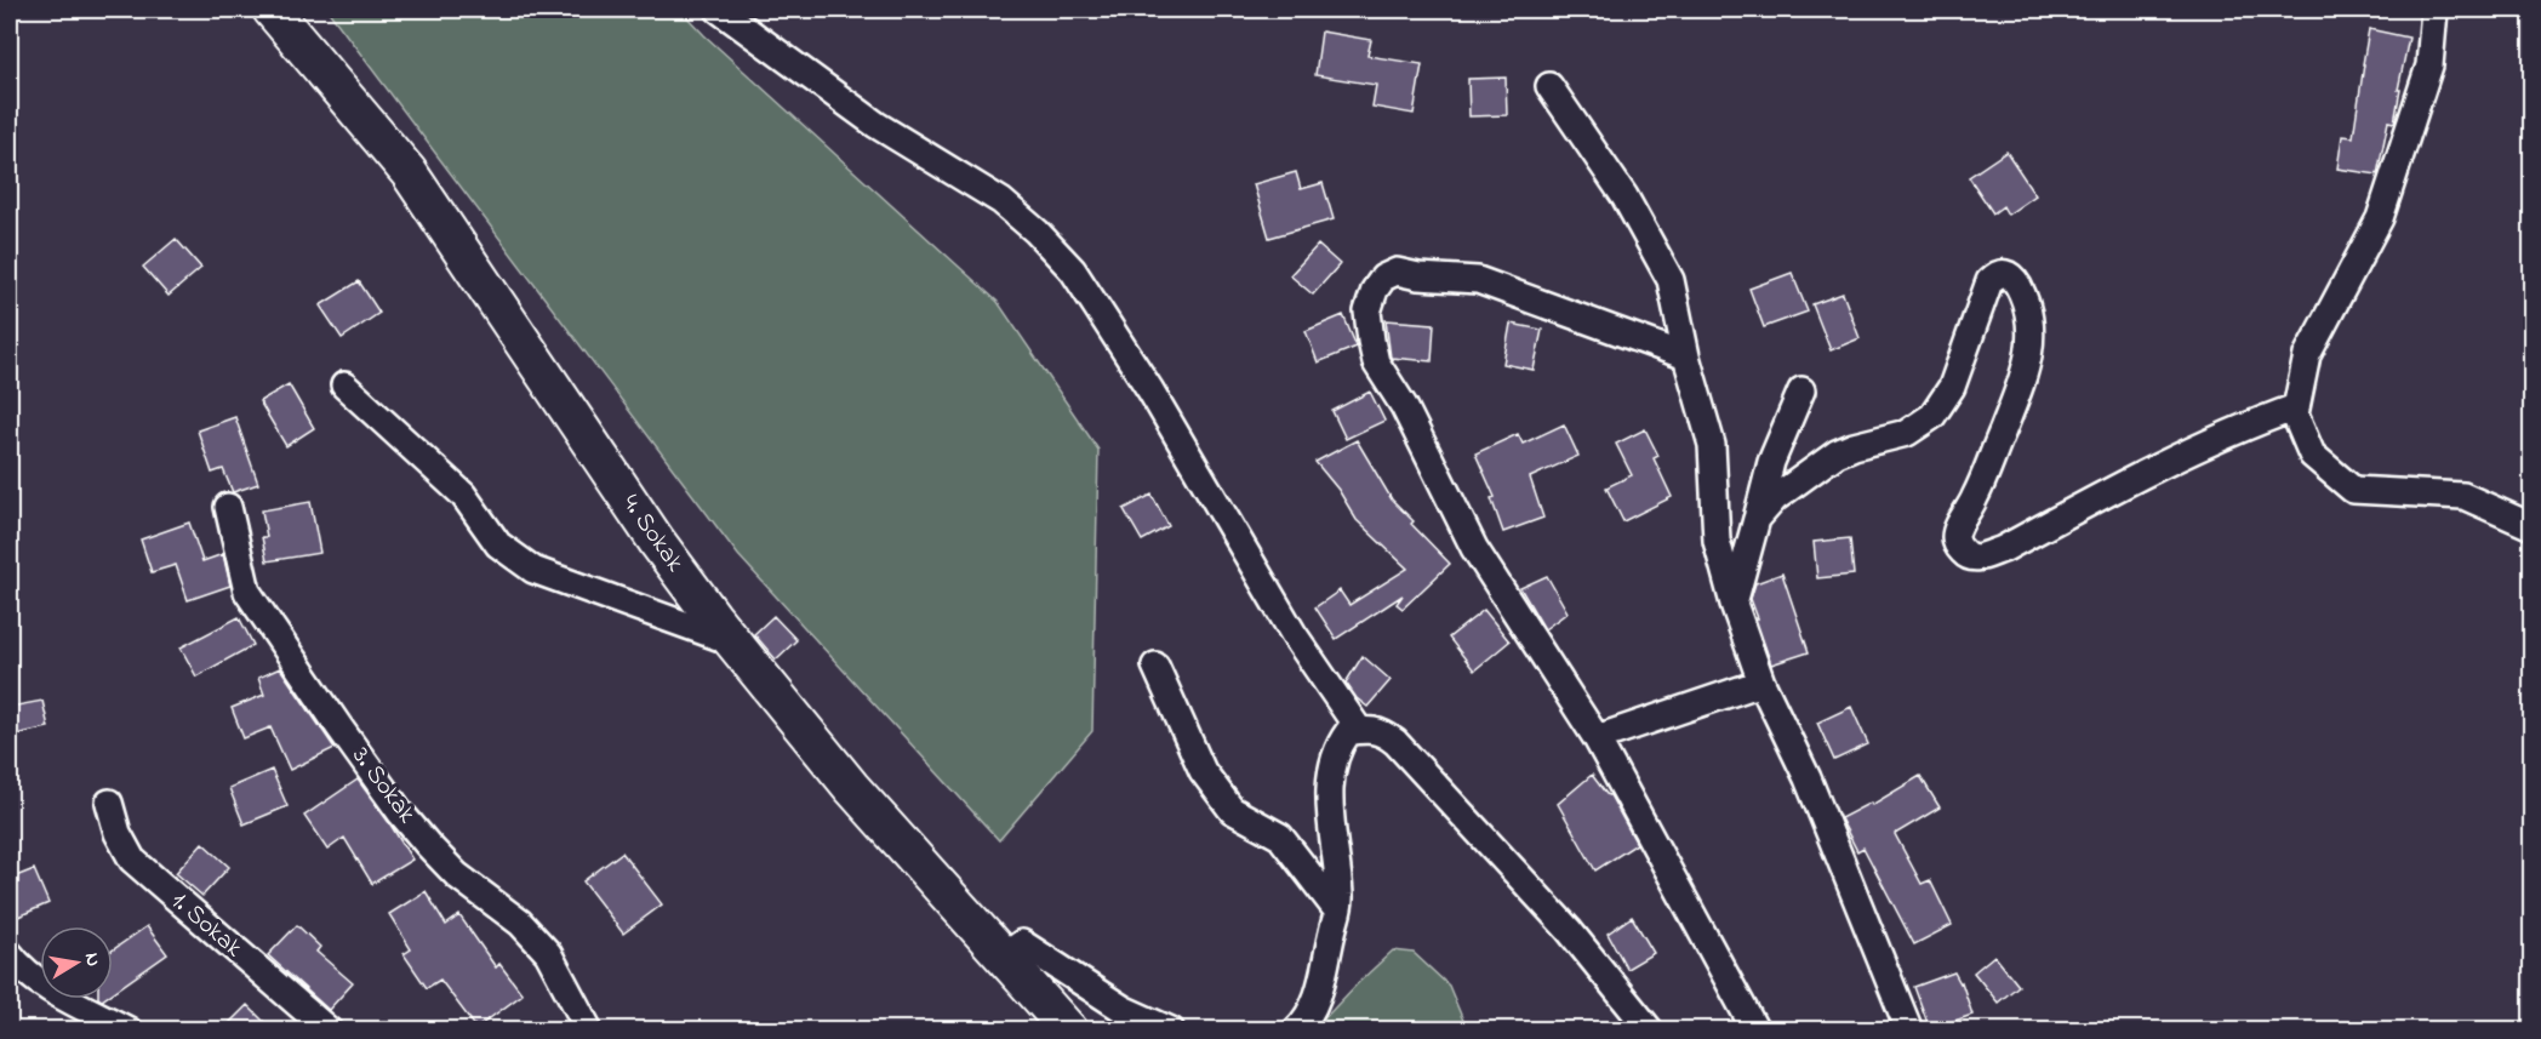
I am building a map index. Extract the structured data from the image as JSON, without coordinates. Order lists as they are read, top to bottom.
{
  "streets": {
    "street": ["4. Sokak", "3. Sokak", "1. Sokak"]
  },
  "north": "right"
}
